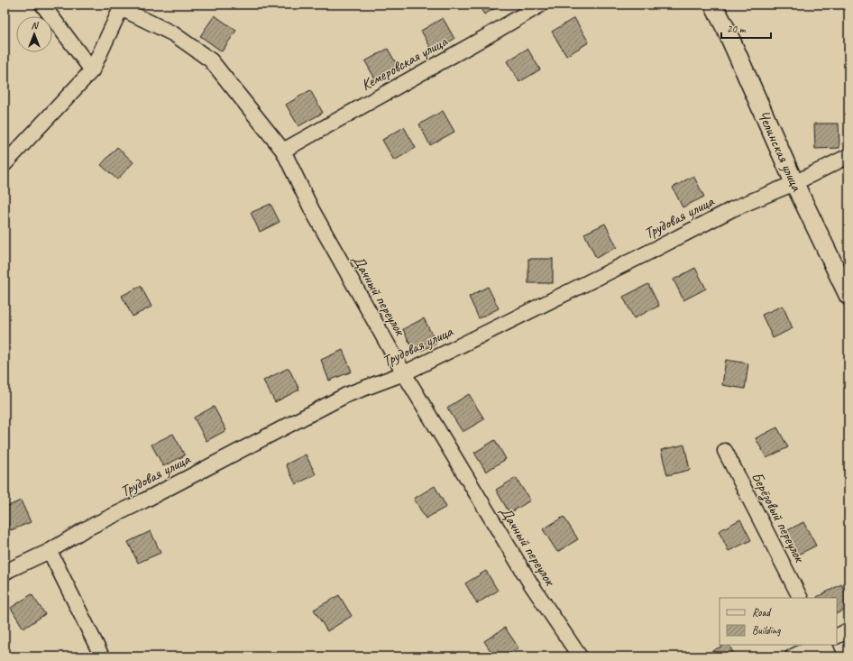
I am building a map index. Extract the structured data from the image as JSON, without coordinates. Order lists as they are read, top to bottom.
{
  "streets": {
    "street": [
      "Кемеровская улица",
      "Челинская улица",
      "Трудовая улица",
      "Дачный переулок",
      "Берёзовый переулок"
    ]
  },
  "crossings": [
    ["Кемеровская улица", "Дачный переулок"],
    ["Челинская улица", "Трудовая улица"],
    ["Трудовая улица", "Дачный переулок"]
  ],
  "legend": ["Road", "Building"],
  "scale_bar": "20 m",
  "north": "top"
}
